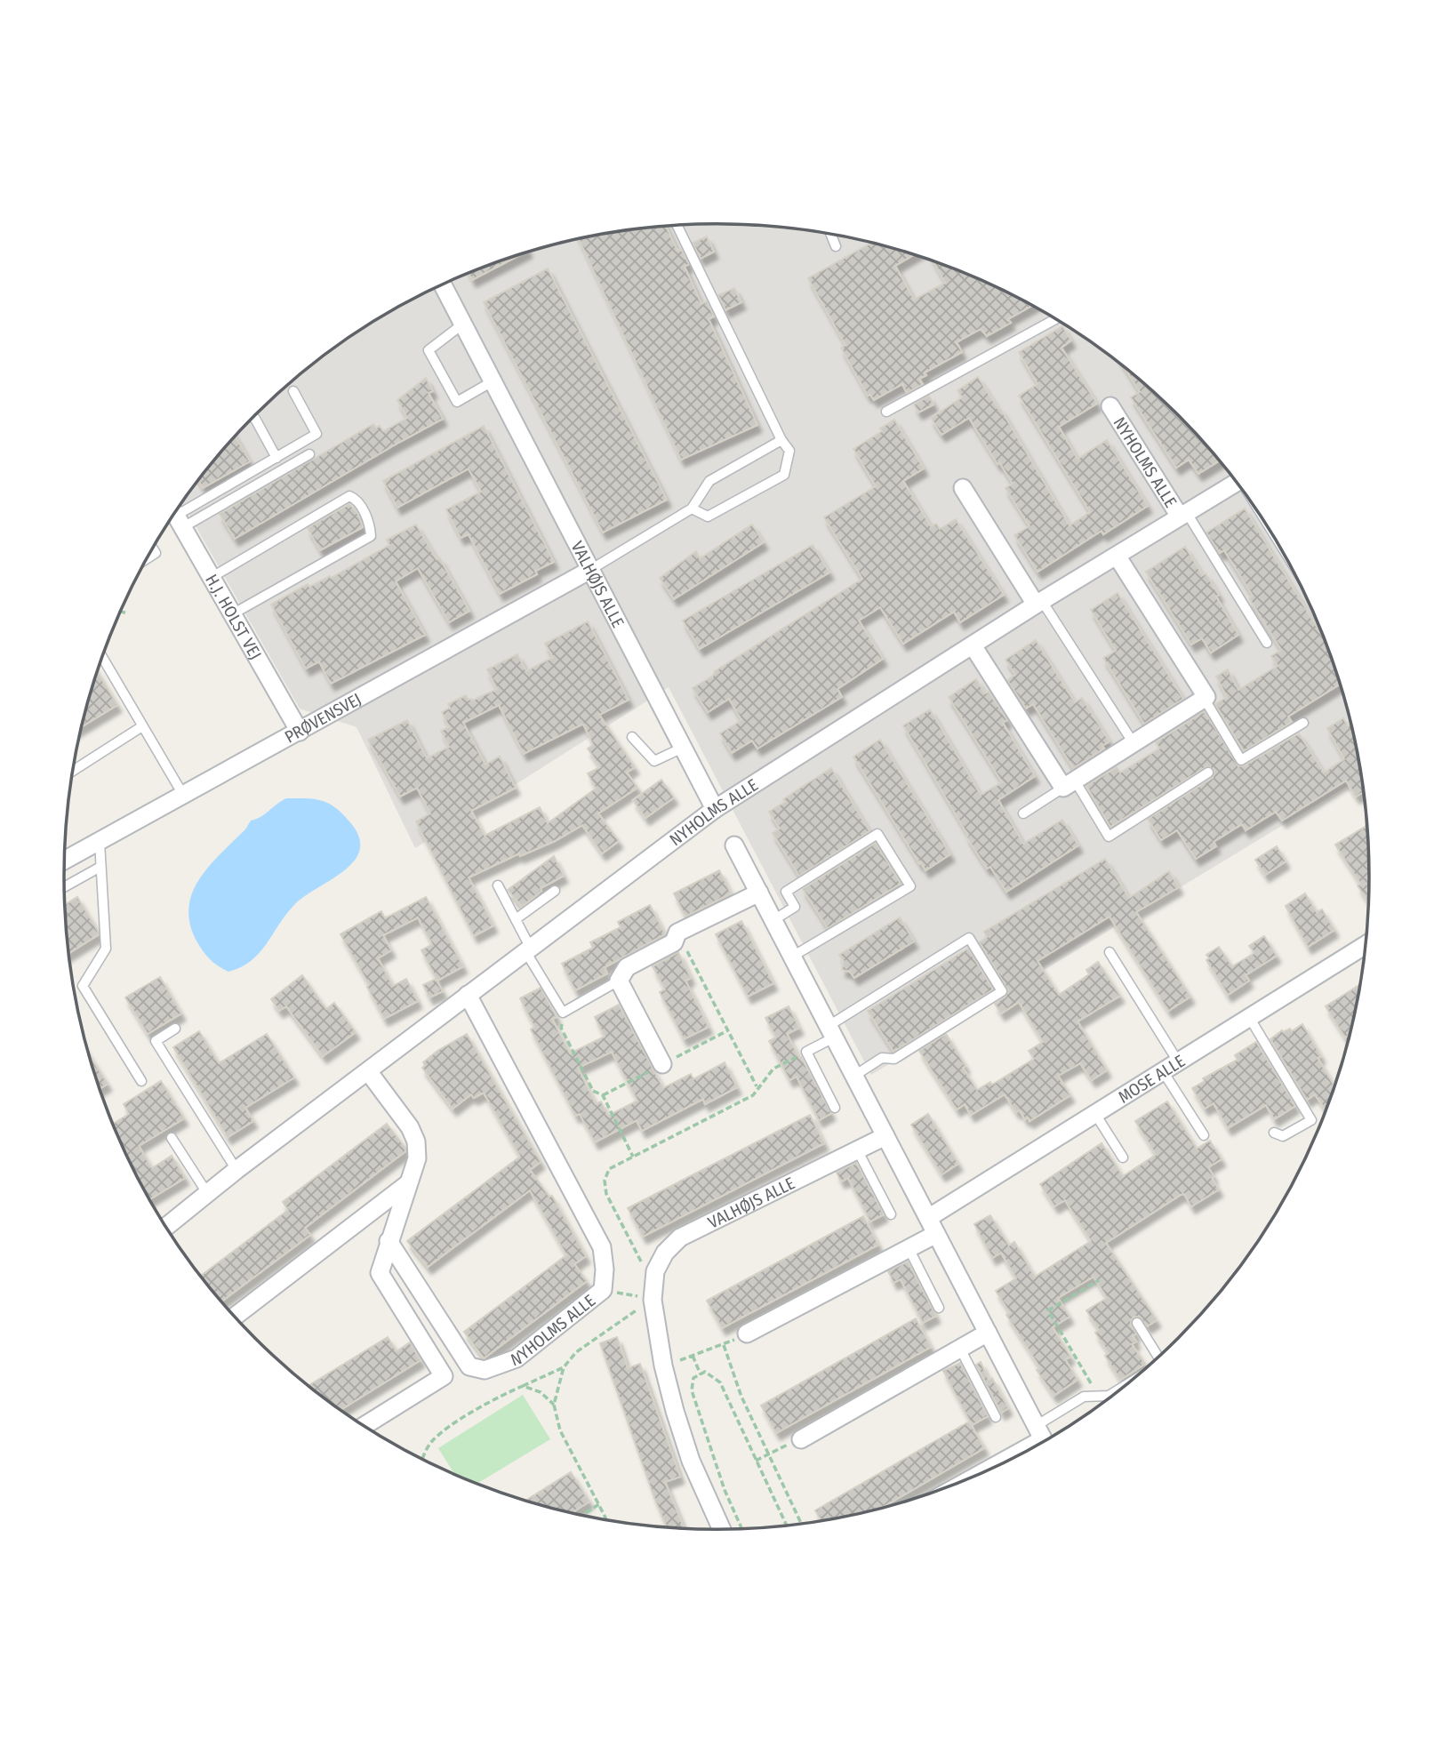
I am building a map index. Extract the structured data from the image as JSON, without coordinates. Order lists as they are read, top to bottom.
{
  "streets": {
    "street": [
      "NYHOLMS ALLE",
      "VALHØJS ALLE",
      "H.J. HOLST VEJ",
      "PRØVENSVEJ",
      "MOSE ALLE"
    ]
  },
  "crossings": [
    ["NYHOLMS ALLE", "VALHØJS ALLE"],
    ["VALHØJS ALLE", "PRØVENSVEJ"],
    ["H.J. HOLST VEJ", "PRØVENSVEJ"]
  ]
}
